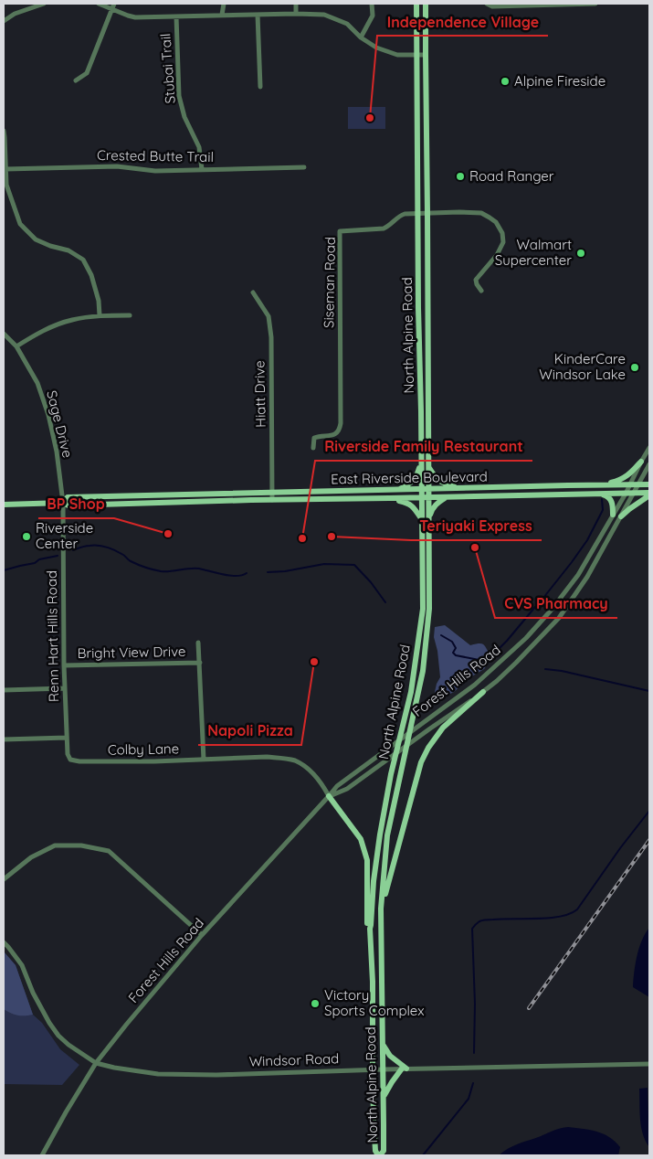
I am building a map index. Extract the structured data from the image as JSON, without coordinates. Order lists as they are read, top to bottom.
{
  "streets": {
    "main road": ["North Alpine Road", "East Riverside Boulevard"],
    "street": [
      "Stubai Trail",
      "Crested Butte Trail",
      "Siseman Road",
      "Hiatt Drive",
      "Sage Drive",
      "Renn Hart Hills Road",
      "Bright View Drive",
      "Forest Hills Road",
      "Colby Lane",
      "Windsor Road"
    ]
  },
  "crossings": [
    ["Stubai Trail", "Crested Butte Trail"],
    ["Siseman Road", "North Alpine Road"],
    ["North Alpine Road", "East Riverside Boulevard"],
    ["North Alpine Road", "Windsor Road"],
    ["Hiatt Drive", "East Riverside Boulevard"],
    ["Sage Drive", "East Riverside Boulevard"],
    ["Sage Drive", "Renn Hart Hills Road"],
    ["East Riverside Boulevard", "Renn Hart Hills Road"],
    ["East Riverside Boulevard", "Forest Hills Road"],
    ["Renn Hart Hills Road", "Bright View Drive"],
    ["Renn Hart Hills Road", "Colby Lane"],
    ["Forest Hills Road", "Colby Lane"],
    ["Forest Hills Road", "Windsor Road"]
  ],
  "places": [
    "Alpine Fireside",
    "Independence Village",
    "Road Ranger",
    "Walmart Supercenter",
    "KinderCare Windsor Lake",
    "BP Shop",
    "Riverside Center",
    "Teriyaki Express",
    "Riverside Family Restaurant",
    "CVS Pharmacy",
    "Napoli Pizza",
    "Victory Sports Complex"
  ]
}
